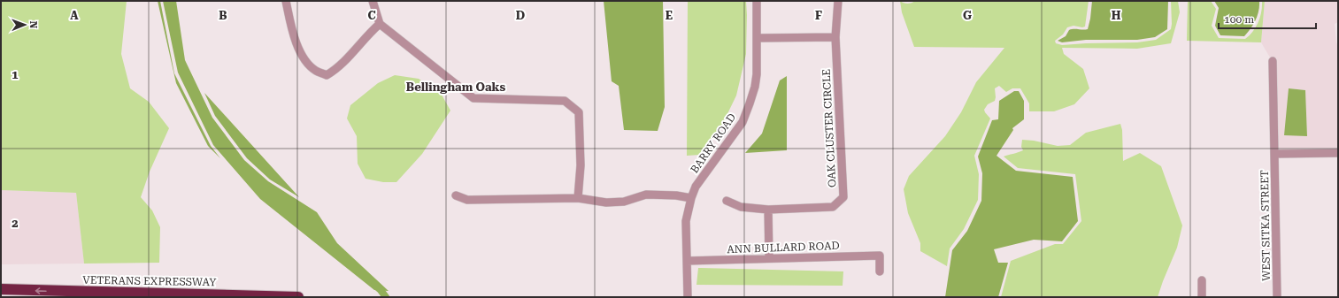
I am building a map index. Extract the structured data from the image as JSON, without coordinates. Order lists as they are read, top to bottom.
{
  "streets": {
    "highway": ["VETERANS EXPRESSWAY"],
    "street": [
      "OAK CLUSTER CIRCLE",
      "BARRY ROAD",
      "WEST SITKA STREET",
      "ANN BULLARD ROAD"
    ]
  },
  "crossings": [
    ["BARRY ROAD", "ANN BULLARD ROAD"]
  ],
  "one_way": ["VETERANS EXPRESSWAY"],
  "districts": ["Bellingham Oaks"],
  "scale_bar": "100 m",
  "north": "right",
  "grid": {
    "columns": [
      "A",
      "B",
      "C",
      "D",
      "E",
      "F",
      "G",
      "H"
    ],
    "rows": ["1", "2"]
  }
}
